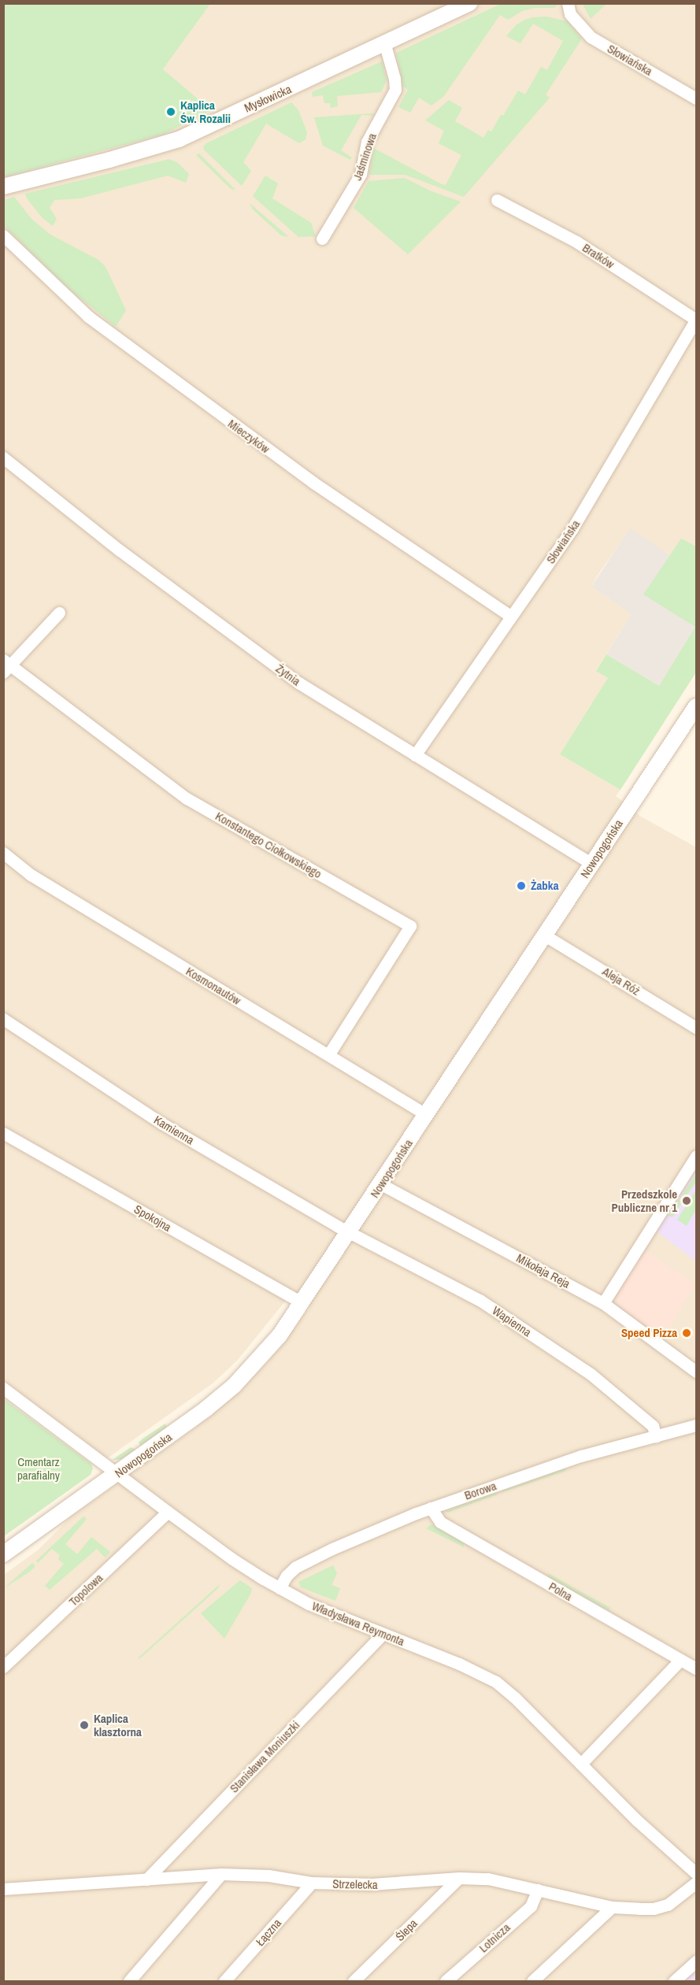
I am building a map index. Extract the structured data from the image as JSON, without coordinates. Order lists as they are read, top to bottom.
{
  "streets": {
    "street": [
      "Słowiańska",
      "Mysłowicka",
      "Jaśminowa",
      "Bratków",
      "Mieczyków",
      "Żytnia",
      "Konstantego Ciołkowskiego",
      "Nowopogońska",
      "Aleja Róż",
      "Kosmonautów",
      "Kamienna",
      "Spokojna",
      "Mikołaja Reja",
      "Wapienna",
      "Borowa",
      "Topolowa",
      "Polna",
      "Władysława Reymonta",
      "Stanisława Moniuszki",
      "Strzelecka",
      "Ślepa",
      "Łączna",
      "Lotnicza"
    ]
  },
  "crossings": [
    ["Słowiańska", "Bratków"],
    ["Słowiańska", "Mieczyków"],
    ["Słowiańska", "Żytnia"],
    ["Mysłowicka", "Jaśminowa"],
    ["Żytnia", "Nowopogońska"],
    ["Konstantego Ciołkowskiego", "Kosmonautów"],
    ["Nowopogońska", "Aleja Róż"],
    ["Nowopogońska", "Kosmonautów"],
    ["Nowopogońska", "Kamienna"],
    ["Nowopogońska", "Spokojna"],
    ["Nowopogońska", "Mikołaja Reja"],
    ["Nowopogońska", "Wapienna"],
    ["Nowopogońska", "Władysława Reymonta"],
    ["Kamienna", "Wapienna"],
    ["Wapienna", "Borowa"],
    ["Borowa", "Polna"],
    ["Borowa", "Władysława Reymonta"],
    ["Topolowa", "Władysława Reymonta"],
    ["Władysława Reymonta", "Stanisława Moniuszki"],
    ["Stanisława Moniuszki", "Strzelecka"],
    ["Strzelecka", "Ślepa"],
    ["Strzelecka", "Łączna"],
    ["Strzelecka", "Lotnicza"]
  ],
  "parks": ["Cmentarz parafialny"],
  "places": [
    "Kaplica Św. Rozalii",
    "Żabka",
    "Przedszkole Publiczne nr 1",
    "Speed Pizza",
    "Kaplica klasztorna"
  ]
}
